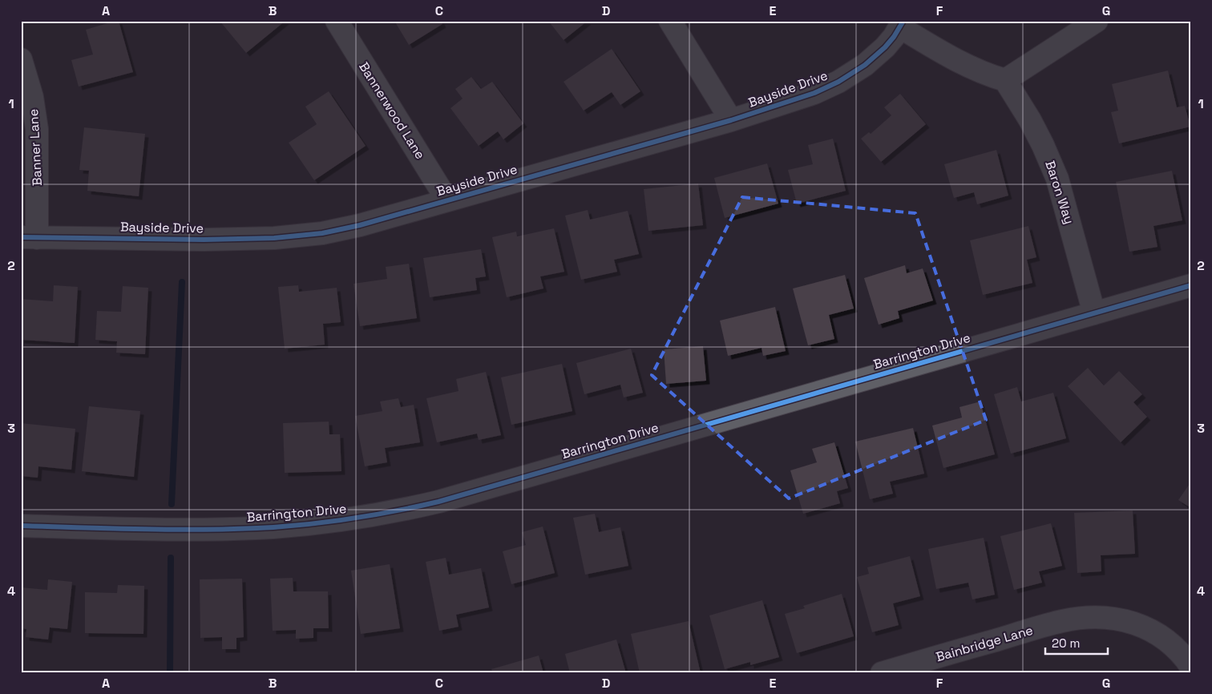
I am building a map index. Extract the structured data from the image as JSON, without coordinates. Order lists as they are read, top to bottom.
{
  "streets": {
    "street": [
      "Bayside Drive",
      "Bannerwood Lane",
      "Banner Lane",
      "Baron Way",
      "Barrington Drive",
      "Bainbridge Lane"
    ]
  },
  "crossings": [
    ["Bayside Drive", "Bannerwood Lane"],
    ["Bayside Drive", "Banner Lane"],
    ["Baron Way", "Barrington Drive"]
  ],
  "scale_bar": "20 m",
  "grid": {
    "columns": [
      "A",
      "B",
      "C",
      "D",
      "E",
      "F",
      "G"
    ],
    "rows": [
      "1",
      "2",
      "3",
      "4"
    ]
  }
}
